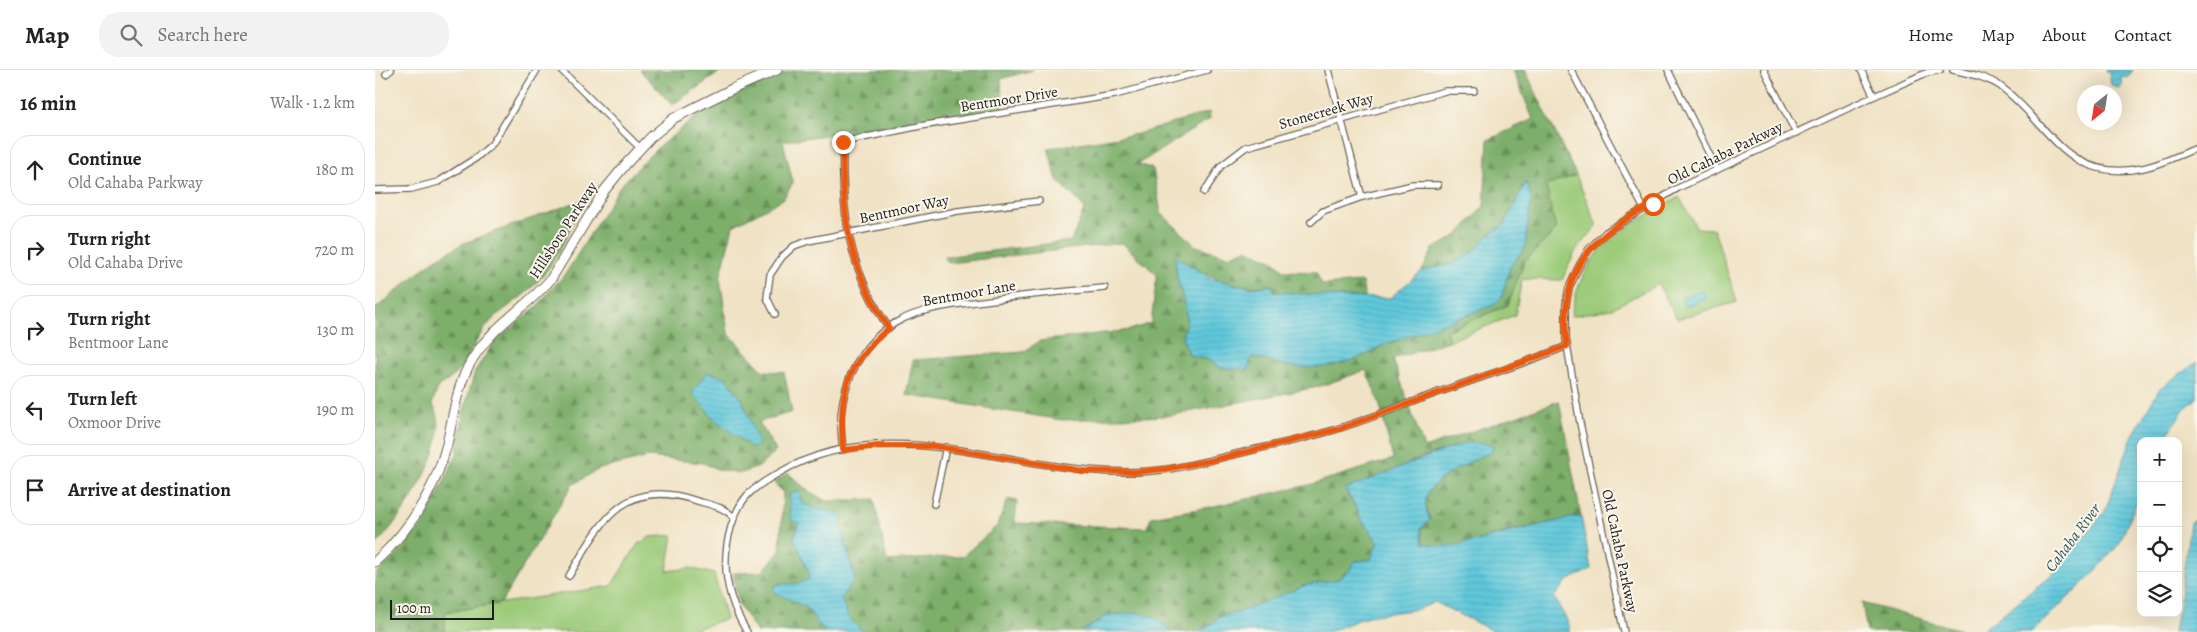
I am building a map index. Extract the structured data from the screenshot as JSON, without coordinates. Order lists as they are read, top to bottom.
{
  "streets": {
    "street": [
      "Bentmoor Drive",
      "Stonecreek Way",
      "Old Cahaba Parkway",
      "Bentmoor Way",
      "Hillsboro Parkway",
      "Bentmoor Lane"
    ]
  },
  "crossings": [
    ["Bentmoor Drive", "Bentmoor Way"]
  ],
  "water": ["Cahaba River"],
  "scale_bar": "100 m",
  "north": "bottom left",
  "page": {
    "header": "Map",
    "search": "Search here",
    "nav": [
      "Home",
      "Map",
      "About",
      "Contact"
    ],
    "heading": ["16 min", "Walk · 1.2 km"],
    "list": [
      ["Continue", "Old Cahaba Parkway", "180 m"],
      ["Turn right", "Old Cahaba Drive", "720 m"],
      ["Turn right", "Bentmoor Lane", "130 m"],
      ["Turn left", "Oxmoor Drive", "190 m"],
      "Arrive at destination"
    ],
    "map_buttons": ["+", "−"],
    "scale": "100 m"
  }
}
